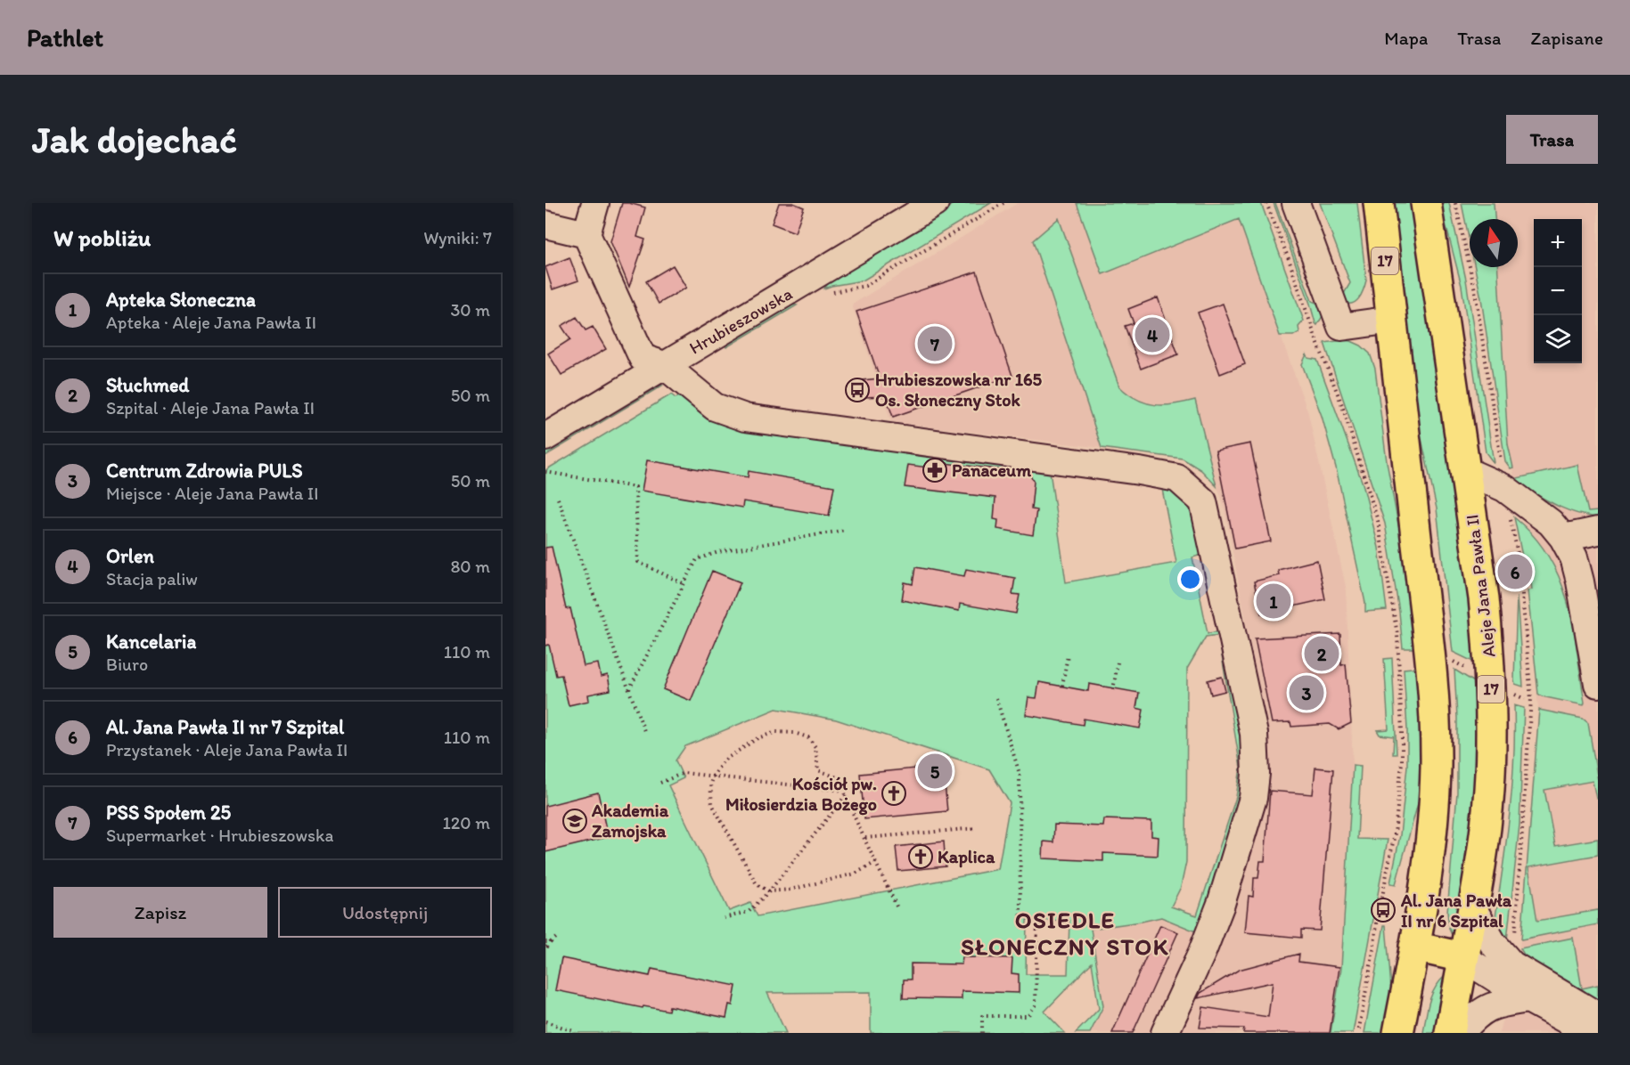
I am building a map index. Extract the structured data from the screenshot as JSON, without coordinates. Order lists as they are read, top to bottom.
{
  "streets": {
    "highway": ["17", "Aleje Jana Pawła II"],
    "street": ["Hrubieszowska"]
  },
  "districts": ["OSIEDLE SŁONECZNY STOK"],
  "places": {
    "bus stop": ["Hrubieszowska nr 165 Os. Słoneczny Stok", "Al. Jana Pawła II nr 6 Szpital"],
    "pharmacy": ["Panaceum"],
    "church": ["Kościół pw. Miłosierdzia Bożego", "Kaplica"],
    "school or university": ["Akademia Zamojska"]
  },
  "north": "top",
  "page": {
    "header": "Pathlet",
    "nav": ["Mapa", "Trasa", "Zapisane"],
    "buttons": [
      "Trasa",
      ["Zapisz", "Udostępnij"]
    ],
    "title": "Jak dojechać",
    "heading": ["W pobliżu", "Wyniki: 7"],
    "map_buttons": ["+", "−"],
    "list": [
      {
        "mark": "1",
        "name": "Apteka Słoneczna",
        "note": "Apteka · Aleje Jana Pawła II",
        "value": "30 m"
      },
      {
        "mark": "2",
        "name": "Słuchmed",
        "note": "Szpital · Aleje Jana Pawła II",
        "value": "50 m"
      },
      {
        "mark": "3",
        "name": "Centrum Zdrowia PULS",
        "note": "Miejsce · Aleje Jana Pawła II",
        "value": "50 m"
      },
      {
        "mark": "4",
        "name": "Orlen",
        "note": "Stacja paliw",
        "value": "80 m"
      },
      {
        "mark": "5",
        "name": "Kancelaria",
        "note": "Biuro",
        "value": "110 m"
      },
      {
        "mark": "6",
        "name": "Al. Jana Pawła II nr 7 Szpital",
        "note": "Przystanek · Aleje Jana Pawła II",
        "value": "110 m"
      },
      {
        "mark": "7",
        "name": "PSS Społem 25",
        "note": "Supermarket · Hrubieszowska",
        "value": "120 m"
      }
    ],
    "pins": [
      "4",
      "7",
      "6",
      "1",
      "2",
      "3",
      "5"
    ]
  }
}
